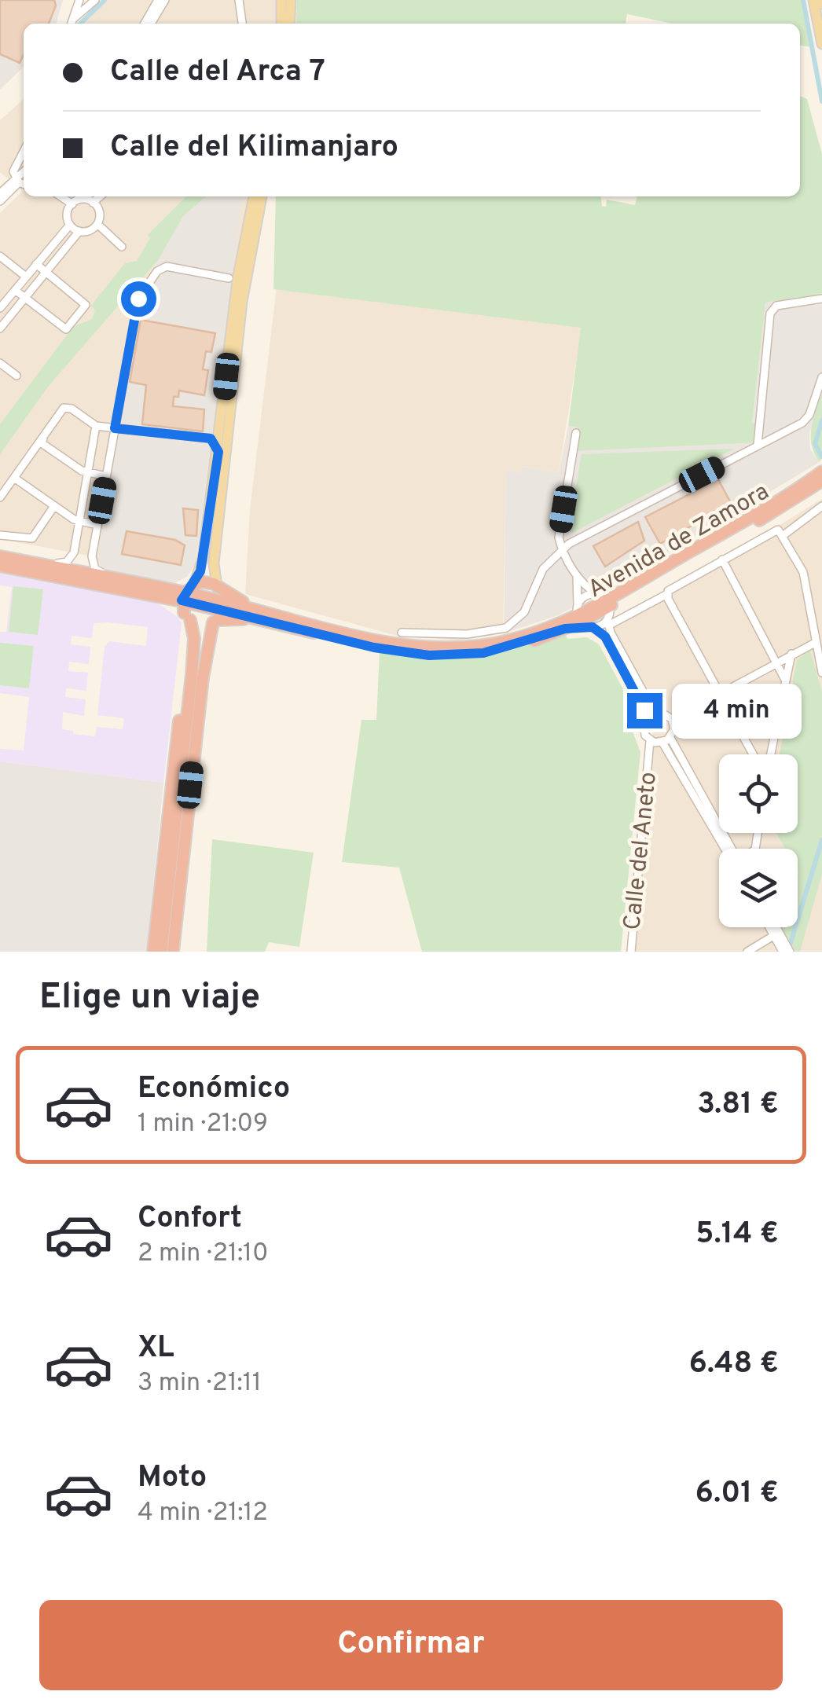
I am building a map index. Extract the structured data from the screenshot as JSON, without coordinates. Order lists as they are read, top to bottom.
{
  "streets": {
    "highway": ["Avenida de Zamora"],
    "street": ["Calle del Aneto"]
  },
  "page": {
    "banner": ["Calle del Arca 7", "Calle del Kilimanjaro"],
    "bubble": "4 min",
    "heading": "Elige un viaje",
    "list": [
      {
        "name": "Económico",
        "note": "1 min · 21:09",
        "value": "3.81 €"
      },
      {
        "name": "Confort",
        "note": "2 min · 21:10",
        "value": "5.14 €"
      },
      {
        "name": "XL",
        "note": "3 min · 21:11",
        "value": "6.48 €"
      },
      {
        "name": "Moto",
        "note": "4 min · 21:12",
        "value": "6.01 €"
      }
    ],
    "buttons": "Confirmar"
  }
}
